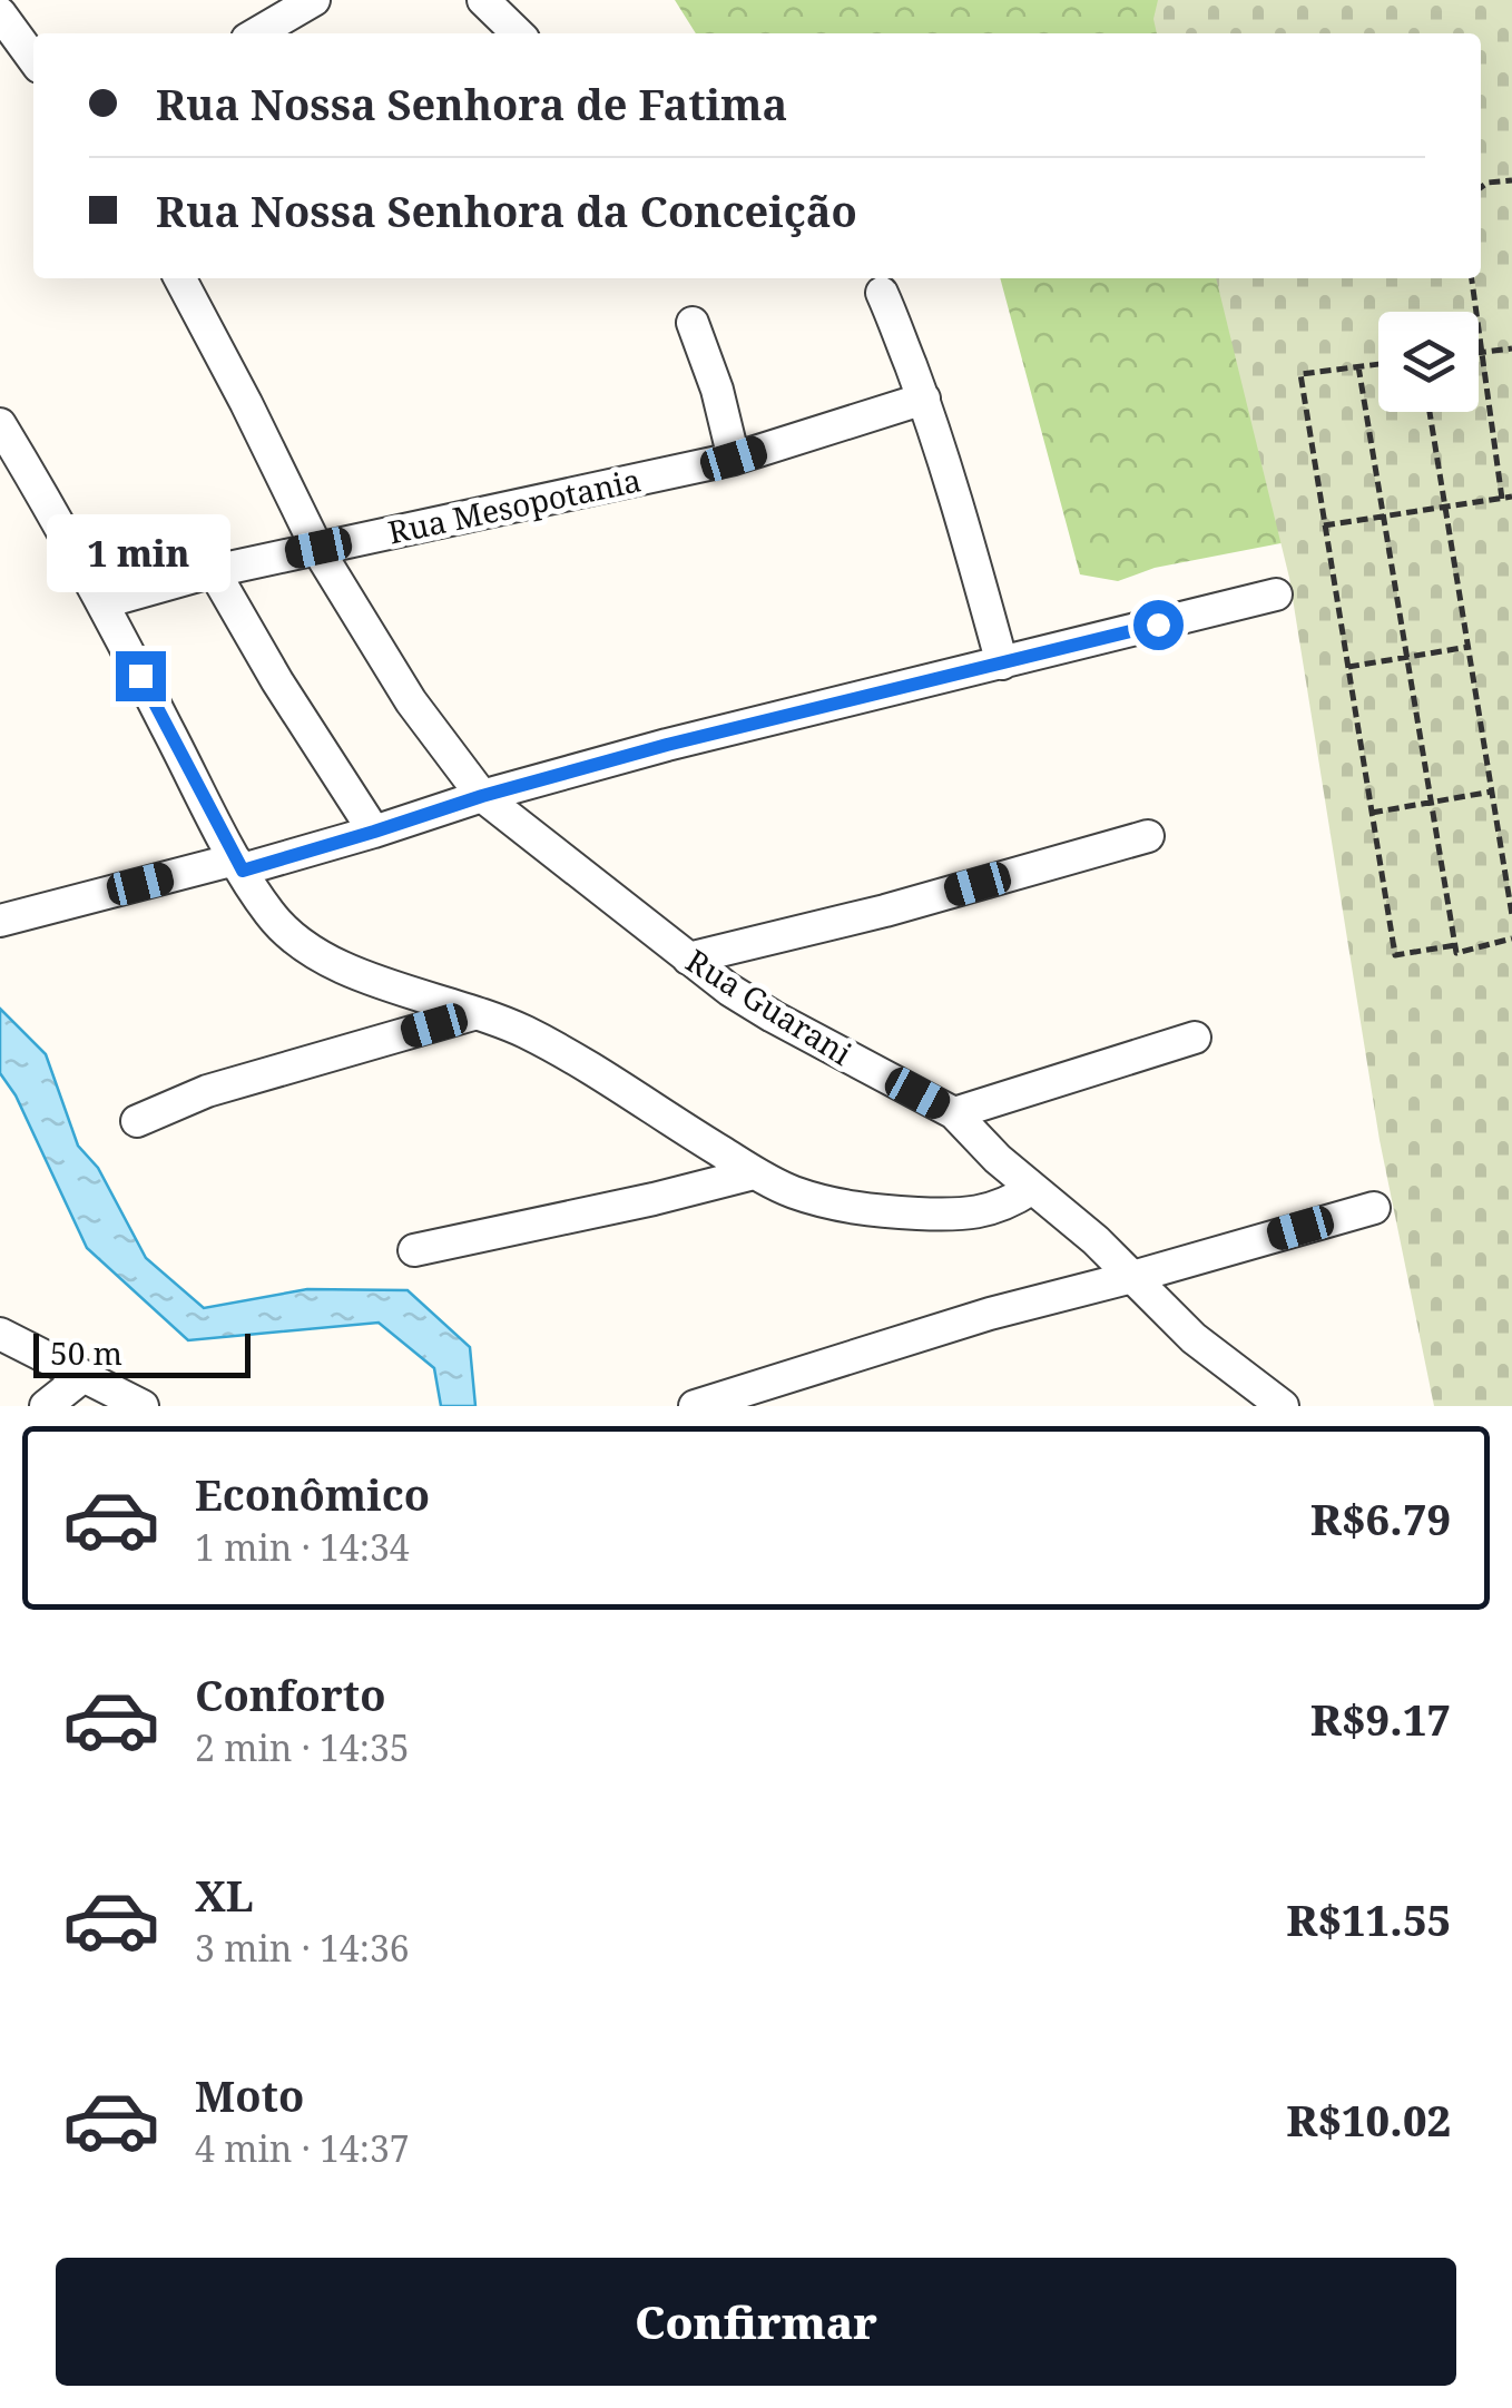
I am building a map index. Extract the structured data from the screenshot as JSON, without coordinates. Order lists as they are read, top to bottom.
{
  "streets": {
    "street": ["Rua Mesopotania", "Rua Guarani"]
  },
  "crossings": [
    ["Rua Mesopotania", "Rua Guarani"]
  ],
  "scale_bar": "50 m",
  "page": {
    "banner": ["Rua Nossa Senhora de Fatima", "Rua Nossa Senhora da Conceição"],
    "bubble": "1 min",
    "scale": "50 m",
    "list": [
      {
        "name": "Econômico",
        "note": "1 min · 14:34",
        "value": "R$6.79"
      },
      {
        "name": "Conforto",
        "note": "2 min · 14:35",
        "value": "R$9.17"
      },
      {
        "name": "XL",
        "note": "3 min · 14:36",
        "value": "R$11.55"
      },
      {
        "name": "Moto",
        "note": "4 min · 14:37",
        "value": "R$10.02"
      }
    ],
    "buttons": "Confirmar"
  }
}
